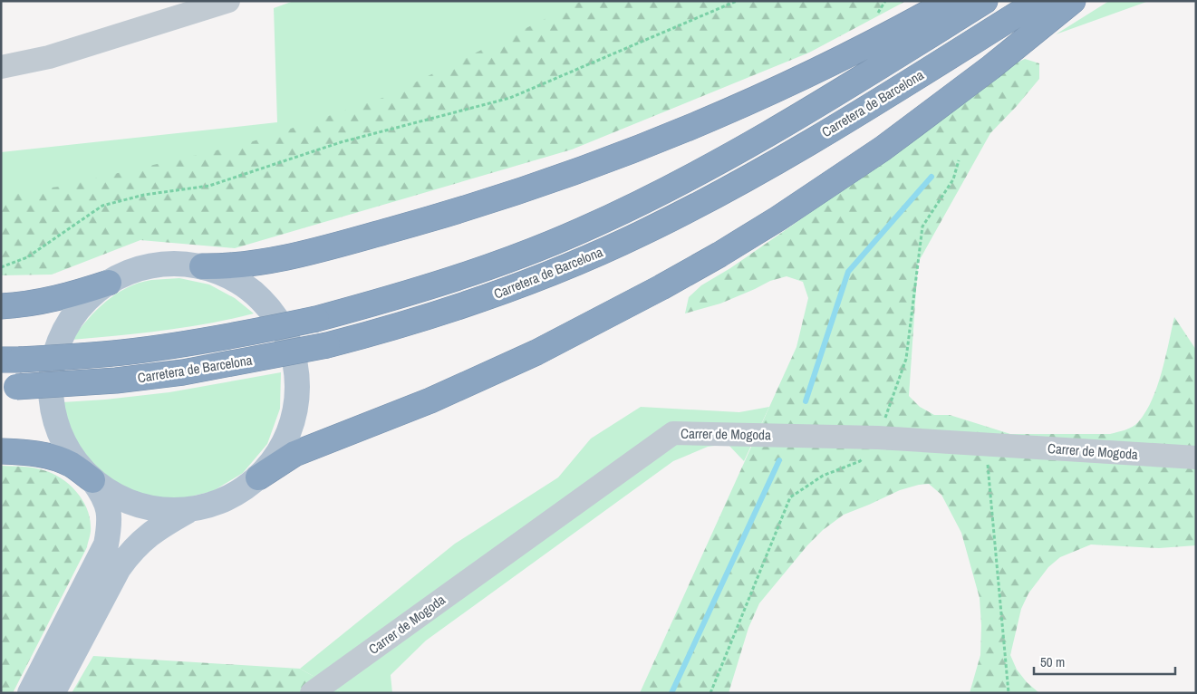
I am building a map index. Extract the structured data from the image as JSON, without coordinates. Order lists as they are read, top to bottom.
{
  "streets": {
    "highway": ["Carretera de Barcelona"],
    "street": ["Carrer de Mogoda"]
  },
  "scale_bar": "50 m"
}
